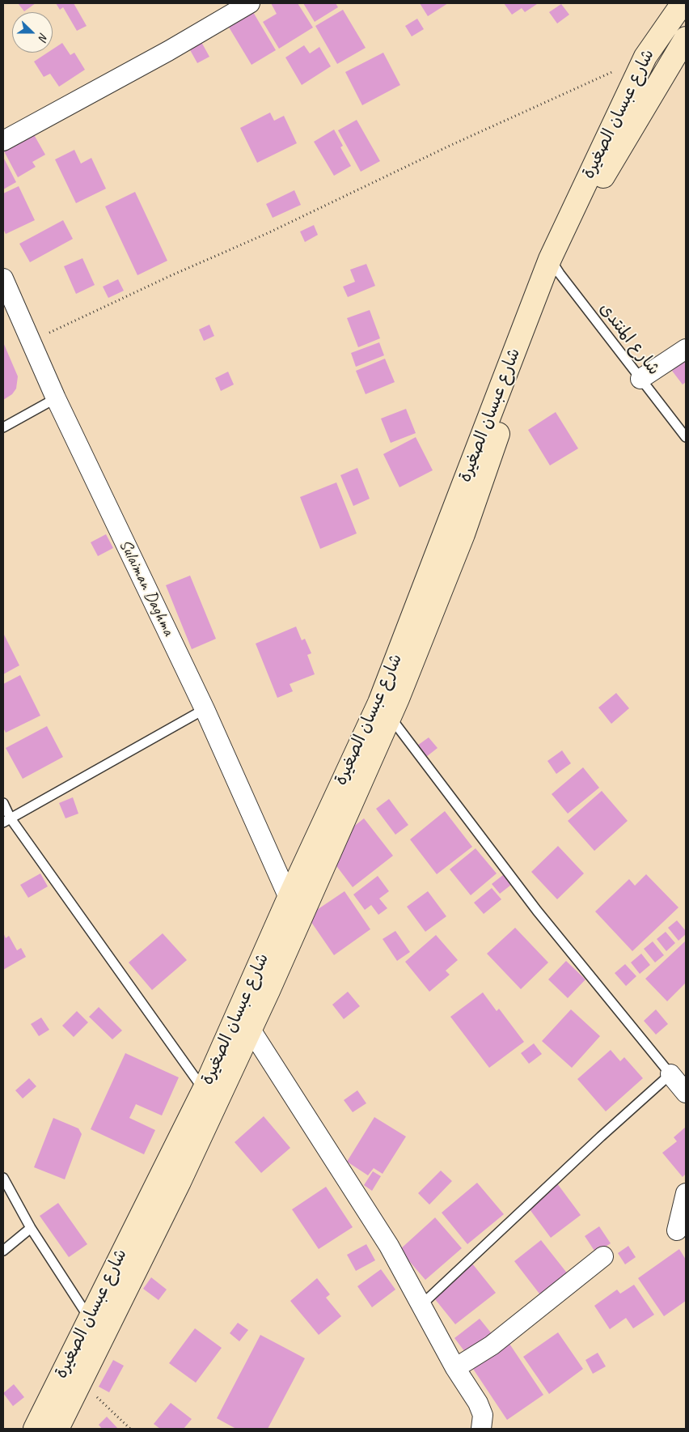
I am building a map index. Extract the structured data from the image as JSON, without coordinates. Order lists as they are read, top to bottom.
{
  "streets": {
    "street": ["شارع عبسان الصغيرة", "Sulaiman Daghma"],
    "lane": ["شارع المنتدى"]
  },
  "crossings": [
    ["شارع عبسان الصغيرة", "شارع المنتدى"],
    ["شارع عبسان الصغيرة", "Sulaiman Daghma"]
  ],
  "north": "right"
}
